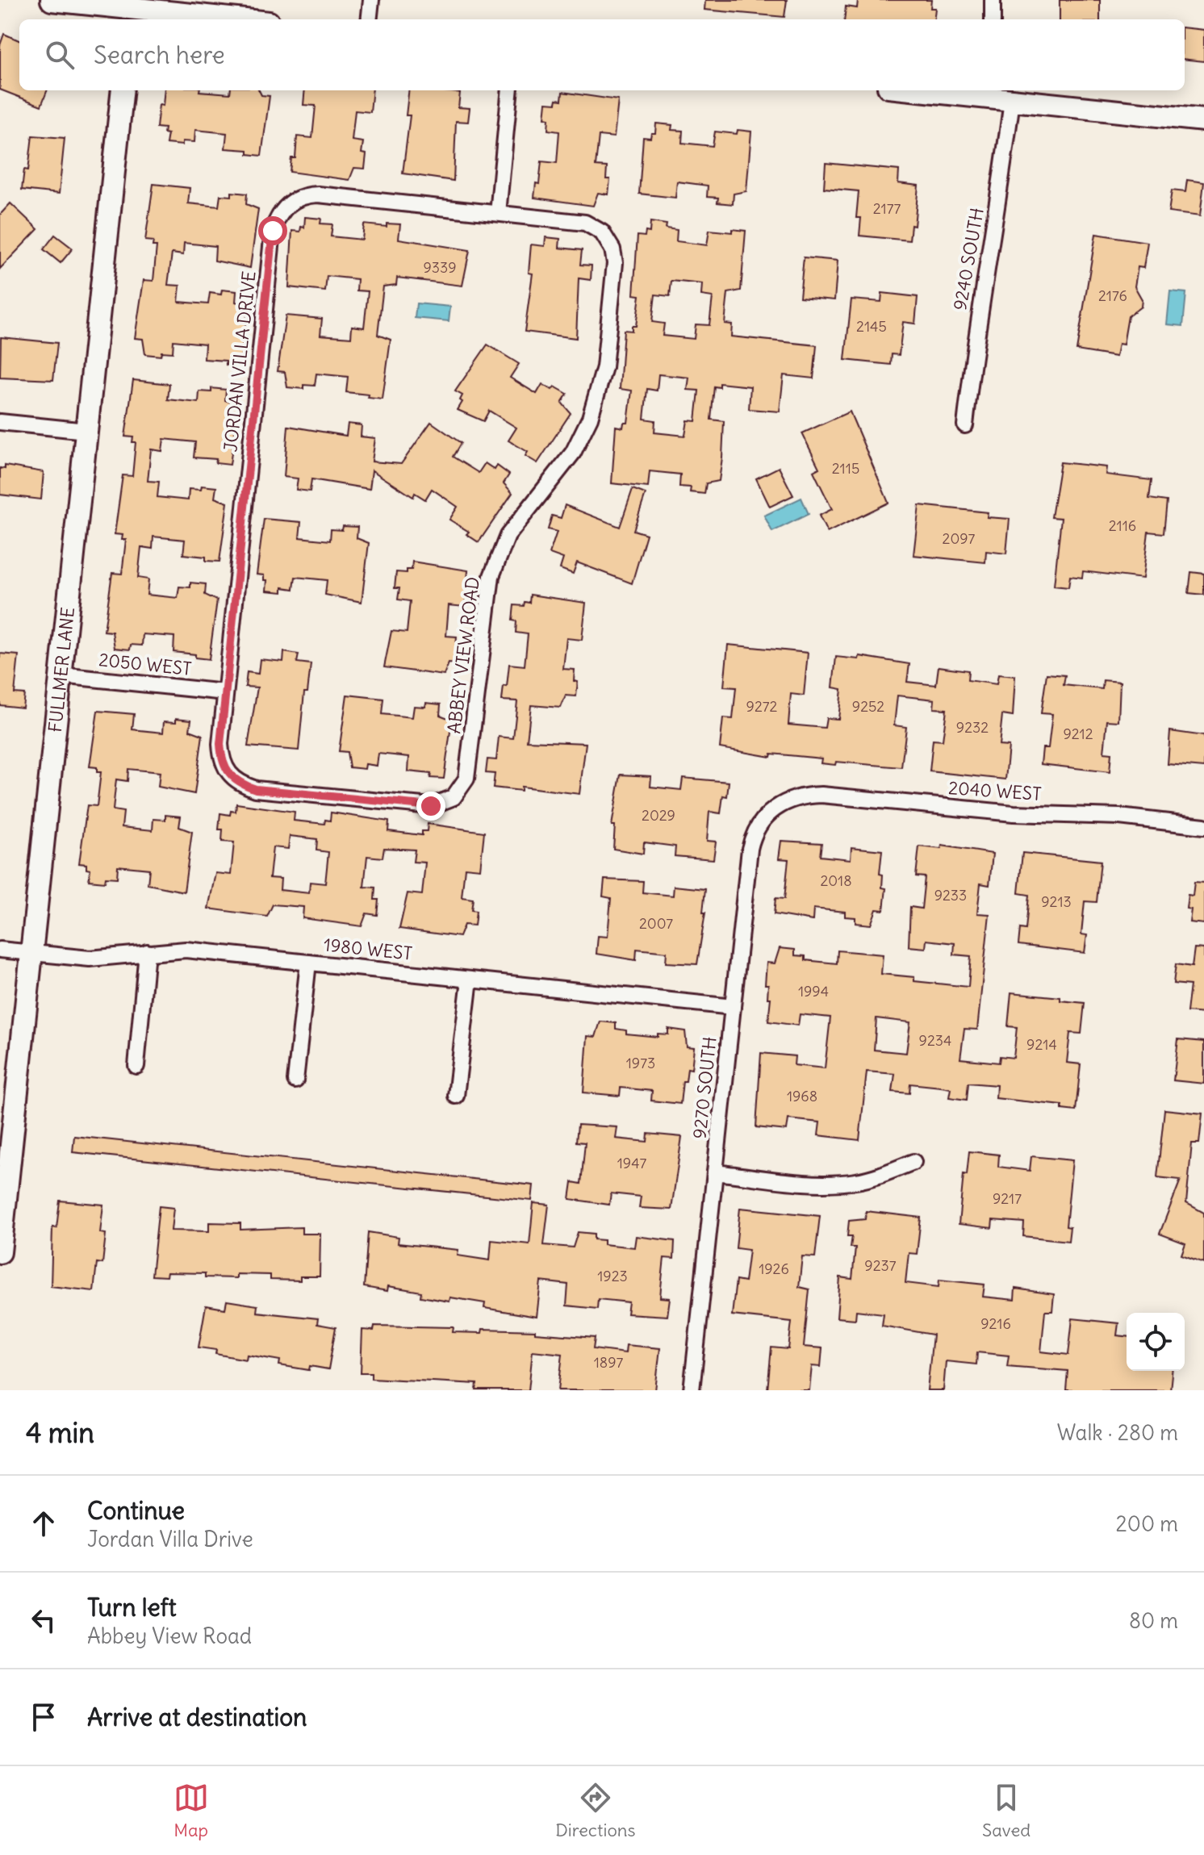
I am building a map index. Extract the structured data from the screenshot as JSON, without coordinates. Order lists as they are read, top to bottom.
{
  "streets": {
    "street": [
      "9240 SOUTH",
      "JORDAN VILLA DRIVE",
      "ABBEY VIEW ROAD",
      "2050 WEST",
      "FULLMER LANE",
      "2040 WEST",
      "1980 WEST",
      "9270 SOUTH"
    ]
  },
  "crossings": [
    ["JORDAN VILLA DRIVE", "ABBEY VIEW ROAD"],
    ["JORDAN VILLA DRIVE", "2050 WEST"],
    ["2050 WEST", "FULLMER LANE"],
    ["FULLMER LANE", "1980 WEST"],
    ["2040 WEST", "9270 SOUTH"],
    ["1980 WEST", "9270 SOUTH"]
  ],
  "house_numbers": [
    "2177",
    "9339",
    "2176",
    "2145",
    "2115",
    "2116",
    "2097",
    "9272",
    "9252",
    "9232",
    "9212",
    "2029",
    "2018",
    "9233",
    "9213",
    "2007",
    "1994",
    "9234",
    "9214",
    "1973",
    "1968",
    "1947",
    "9217",
    "9237",
    "1926",
    "1923",
    "9216",
    "1897"
  ],
  "page": {
    "search": "Search here",
    "heading": ["4 min", "Walk · 280 m"],
    "list": [
      ["Continue", "Jordan Villa Drive", "200 m"],
      ["Turn left", "Abbey View Road", "80 m"],
      "Arrive at destination"
    ],
    "nav": ["Map", "Directions", "Saved"]
  }
}
